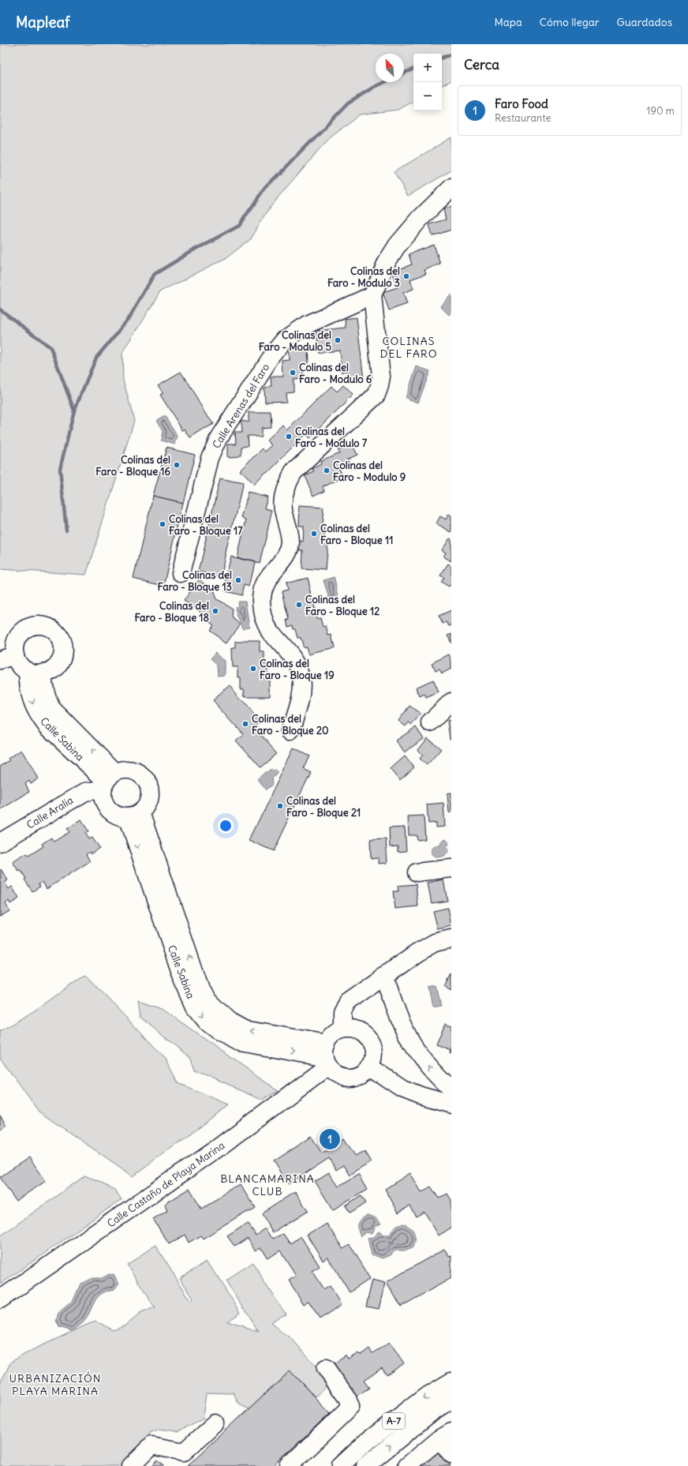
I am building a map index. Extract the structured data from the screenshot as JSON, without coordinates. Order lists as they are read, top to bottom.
{
  "streets": {
    "main road": [
      "Calle Arenas del Faro",
      "Calle Sabina",
      "Calle Aralia",
      "Calle Castaño de Playa Marina",
      "A-7"
    ]
  },
  "crossings": [
    ["Calle Sabina", "Calle Aralia"],
    ["Calle Sabina", "Calle Castaño de Playa Marina"]
  ],
  "districts": ["COLINAS DEL FARO", "BLANCAMARINA CLUB", "URBANIZACIÓN PLAYA MARINA"],
  "places": [
    "Colinas del Faro - Modulo 3",
    "Colinas del Faro - Modulo 5",
    "Colinas del Faro - Modulo 6",
    "Colinas del Faro - Modulo 7",
    "Colinas del Faro - Bloque 16",
    "Colinas del Faro - Modulo 9",
    "Colinas del Faro - Bloque 17",
    "Colinas del Faro - Bloque 11",
    "Colinas del Faro - Bloque 13",
    "Colinas del Faro - Bloque 12",
    "Colinas del Faro - Bloque 18",
    "Colinas del Faro - Bloque 19",
    "Colinas del Faro - Bloque 20",
    "Colinas del Faro - Bloque 21"
  ],
  "north": "top left",
  "page": {
    "header": "Mapleaf",
    "nav": ["Mapa", "Cómo llegar", "Guardados"],
    "heading": "Cerca",
    "map_buttons": ["+", "−"],
    "list": [
      {
        "mark": "1",
        "name": "Faro Food",
        "note": "Restaurante",
        "value": "190 m"
      }
    ],
    "pins": "1"
  }
}
